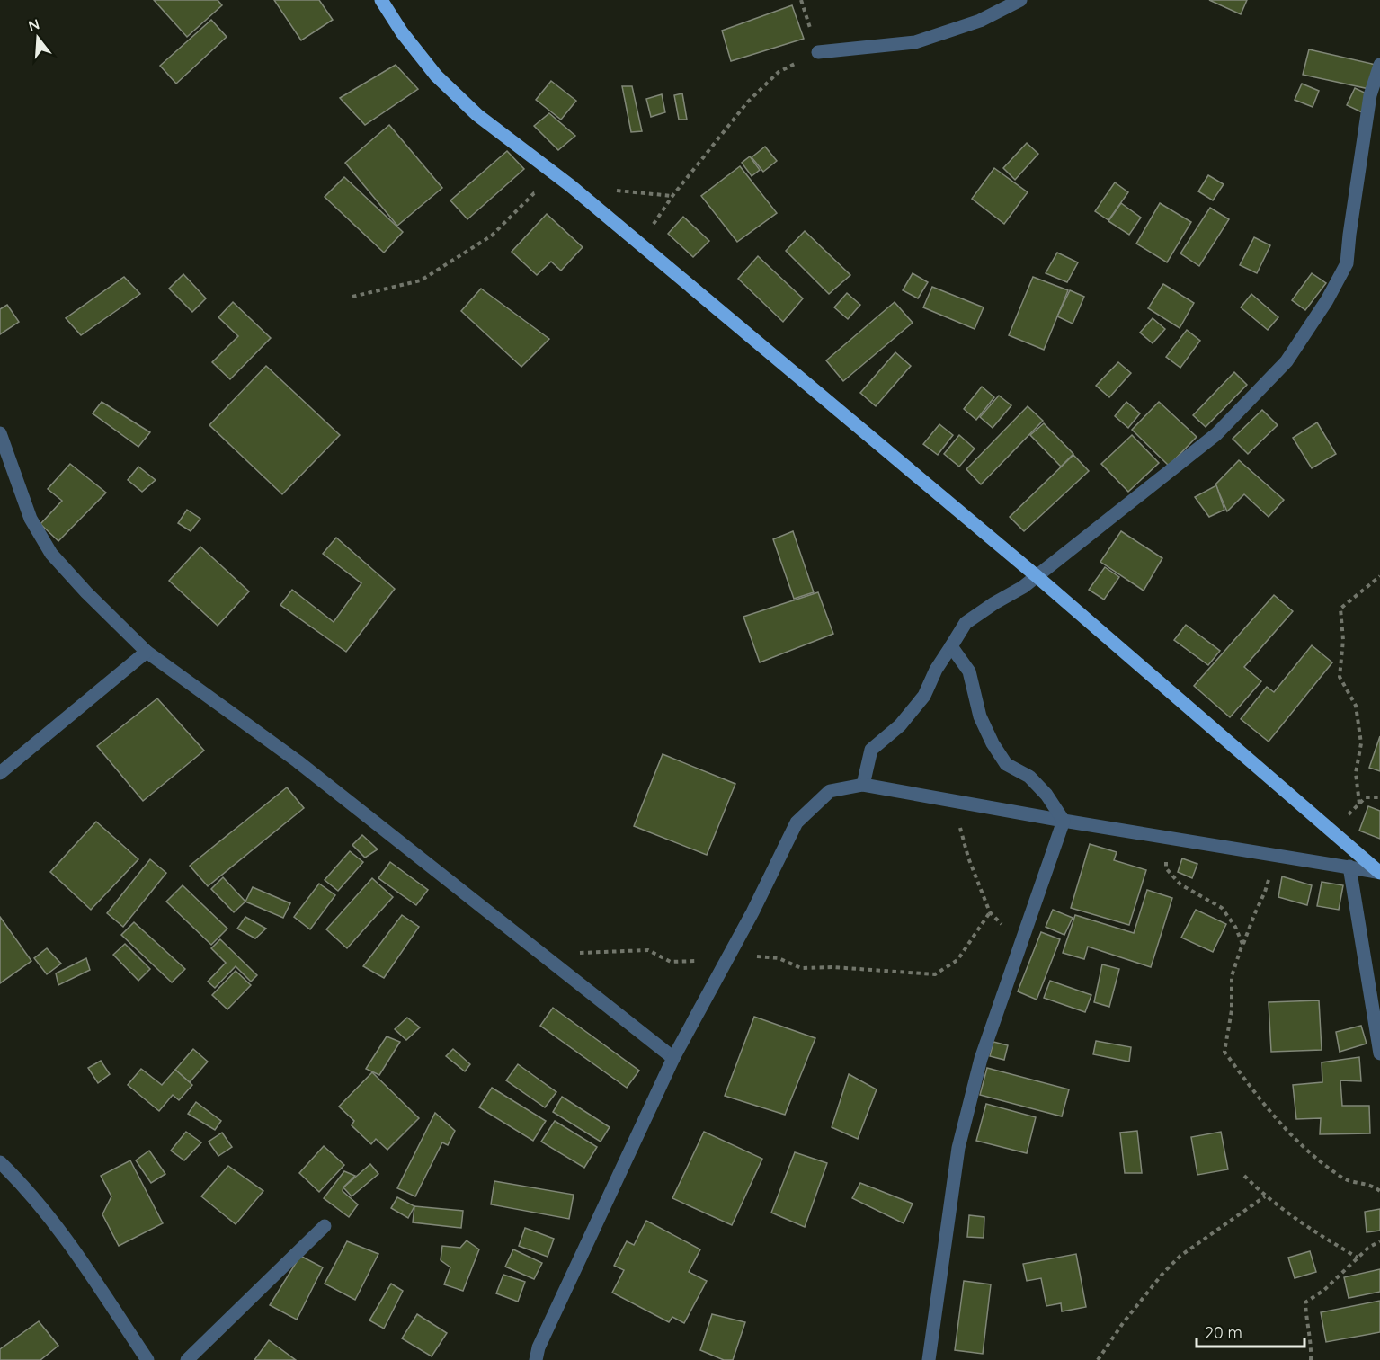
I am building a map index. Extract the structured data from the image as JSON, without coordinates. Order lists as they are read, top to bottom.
{
  "scale_bar": "20 m",
  "north": "top"
}
